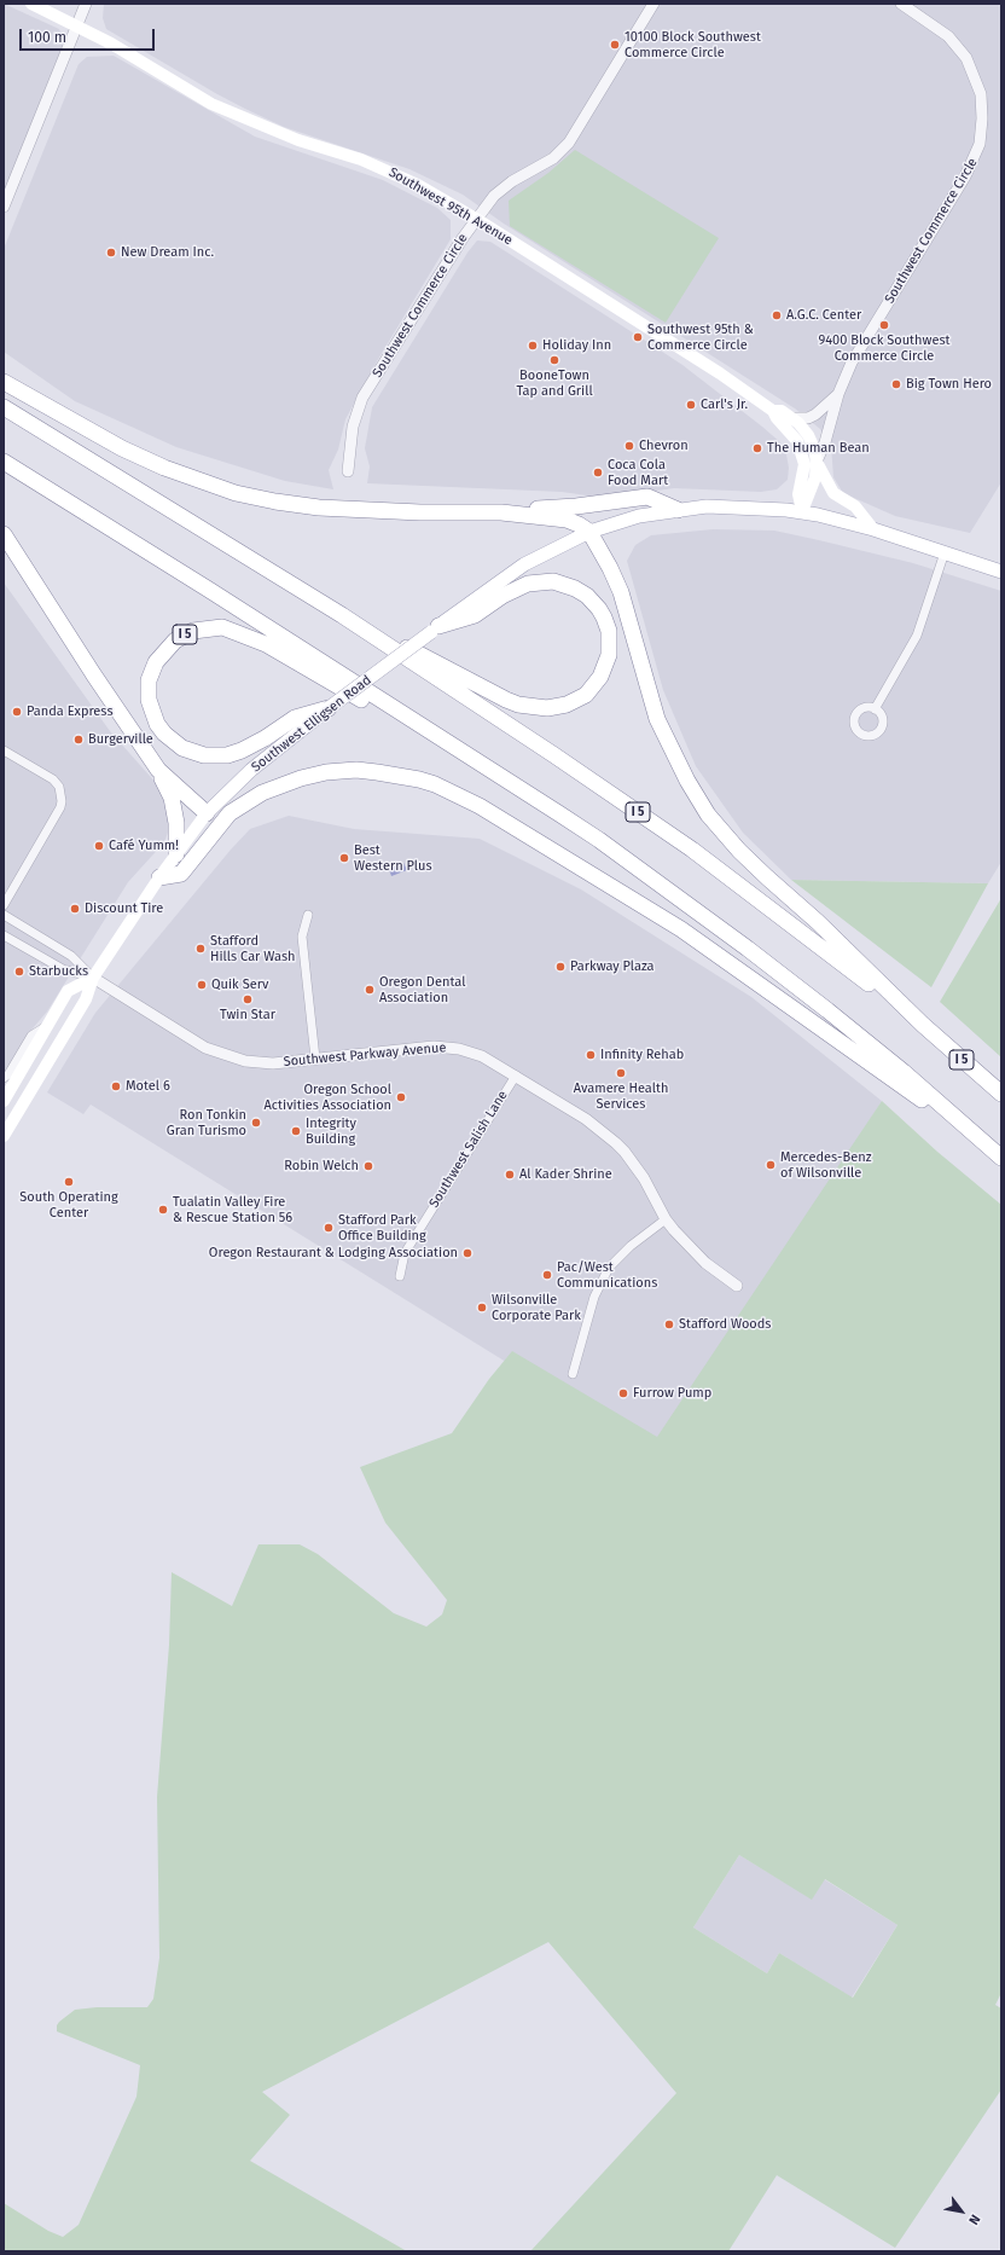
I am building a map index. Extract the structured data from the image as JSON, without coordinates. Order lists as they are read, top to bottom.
{
  "streets": {
    "highway": ["I 5"],
    "main road": ["Southwest 95th Avenue", "Southwest Commerce Circle", "Southwest Elligsen Road"],
    "street": ["Southwest Parkway Avenue", "Southwest Salish Lane"]
  },
  "crossings": [
    ["Southwest 95th Avenue", "Southwest Commerce Circle"],
    ["Southwest Commerce Circle", "Southwest Elligsen Road"],
    ["I 5", "Southwest Elligsen Road"],
    ["Southwest Elligsen Road", "Southwest Parkway Avenue"],
    ["Southwest Parkway Avenue", "Southwest Salish Lane"]
  ],
  "places": [
    "10100 Block Southwest Commerce Circle",
    "New Dream Inc.",
    "A.G.C. Center",
    "9400 Block Southwest Commerce Circle",
    "Southwest 95th & Commerce Circle",
    "Holiday Inn",
    "BooneTown Tap and Grill",
    "Big Town Hero",
    "Carl's Jr.",
    "Chevron",
    "The Human Bean",
    "Coca Cola Food Mart",
    "Panda Express",
    "Burgerville",
    "Café Yumm!",
    "Best Western Plus",
    "Discount Tire",
    "Stafford Hills Car Wash",
    "Parkway Plaza",
    "Starbucks",
    "Quik Serv",
    "Oregon Dental Association",
    "Twin Star",
    "Infinity Rehab",
    "Avamere Health Services",
    "Motel 6",
    "Oregon School Activities Association",
    "Ron Tonkin Gran Turismo",
    "Integrity Building",
    "Mercedes-Benz of Wilsonville",
    "Robin Welch",
    "Al Kader Shrine",
    "South Operating Center",
    "Tualatin Valley Fire & Rescue Station 56",
    "Stafford Park Office Building",
    "Oregon Restaurant & Lodging Association",
    "Pac/West Communications",
    "Wilsonville Corporate Park",
    "Stafford Woods",
    "Furrow Pump"
  ],
  "scale_bar": "100 m",
  "north": "bottom right"
}
